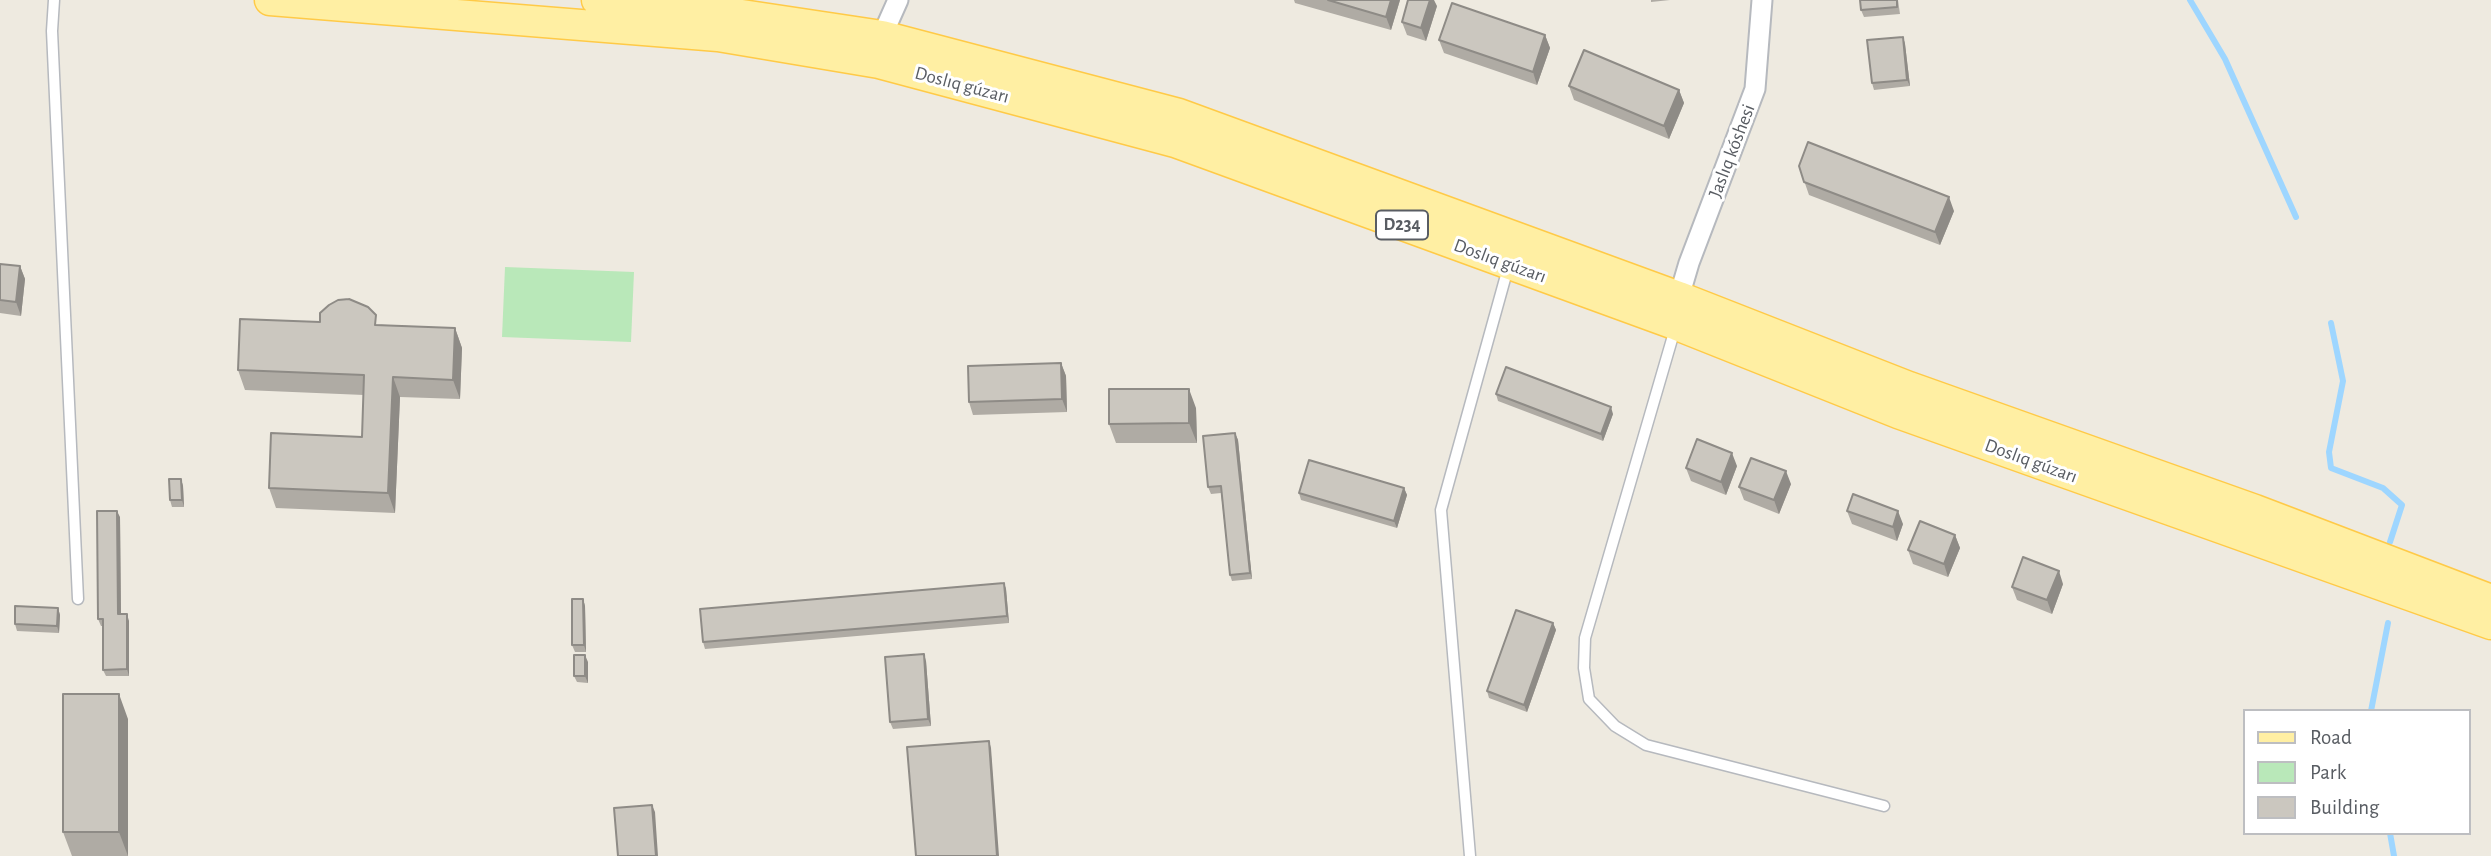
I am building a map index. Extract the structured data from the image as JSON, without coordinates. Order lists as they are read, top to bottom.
{
  "streets": {
    "main road": ["Doslıq gúzarı", "D234"],
    "street": ["Jaslıq kóshesi"]
  },
  "crossings": [
    ["Doslıq gúzarı", "Jaslıq kóshesi"]
  ],
  "legend": ["Road", "Park", "Building"]
}
